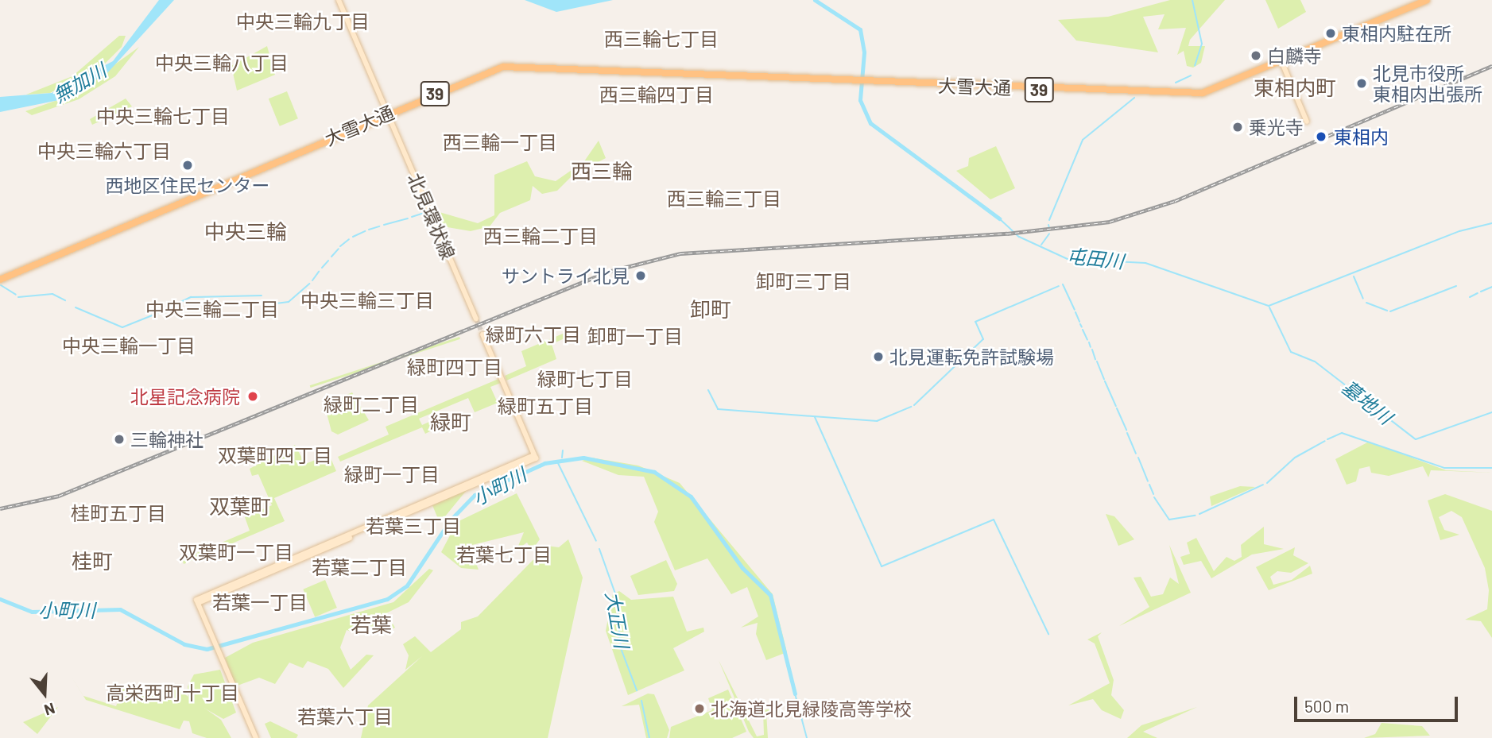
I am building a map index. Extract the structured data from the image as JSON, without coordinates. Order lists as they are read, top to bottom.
{
  "streets": {
    "highway": ["大雪大通", "39"],
    "main road": ["北見環状線"]
  },
  "crossings": [
    ["大雪大通", "39"],
    ["大雪大通", "北見環状線"]
  ],
  "districts": [
    "中央三輪九丁目",
    "西三輪七丁目",
    "中央三輪八丁目",
    "東相内町",
    "西三輪四丁目",
    "中央三輪七丁目",
    "西三輪一丁目",
    "中央三輪六丁目",
    "西三輪",
    "西三輪三丁目",
    "中央三輪",
    "西三輪二丁目",
    "卸町三丁目",
    "中央三輪三丁目",
    "中央三輪二丁目",
    "卸町",
    "緑町六丁目",
    "卸町一丁目",
    "中央三輪一丁目",
    "緑町四丁目",
    "緑町七丁目",
    "緑町二丁目",
    "緑町五丁目",
    "緑町",
    "双葉町四丁目",
    "緑町一丁目",
    "双葉町",
    "桂町五丁目",
    "若葉三丁目",
    "双葉町一丁目",
    "若葉七丁目",
    "桂町",
    "若葉二丁目",
    "若葉一丁目",
    "若葉",
    "高栄西町十丁目",
    "若葉六丁目"
  ],
  "water": [
    "無加川",
    "屯田川",
    "墓地川",
    "小町川",
    "大正川"
  ],
  "places": [
    "東相内駐在所",
    "白麟寺",
    "北見市役所 東相内出張所",
    "乗光寺",
    "東相内",
    "西地区住民センター",
    "サントライ北見",
    "北見運転免許試験場",
    "北星記念病院",
    "三輪神社",
    "北海道北見緑陵高等学校"
  ],
  "scale_bar": "500 m",
  "north": "bottom"
}
